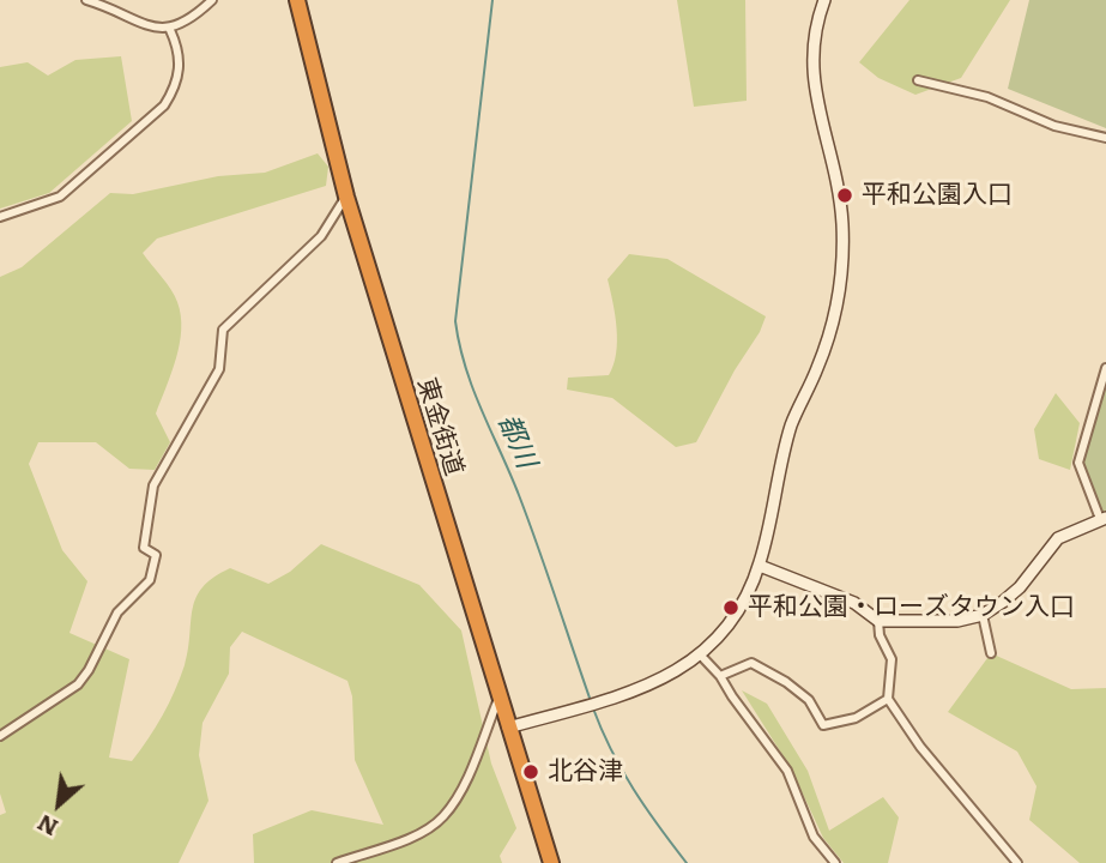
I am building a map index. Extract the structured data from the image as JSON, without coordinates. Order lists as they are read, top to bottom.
{
  "streets": {
    "highway": ["東金街道"]
  },
  "water": ["都川"],
  "places": ["平和公園入口", "平和公園・ローズタウン入口", "北谷津"],
  "north": "bottom left"
}
